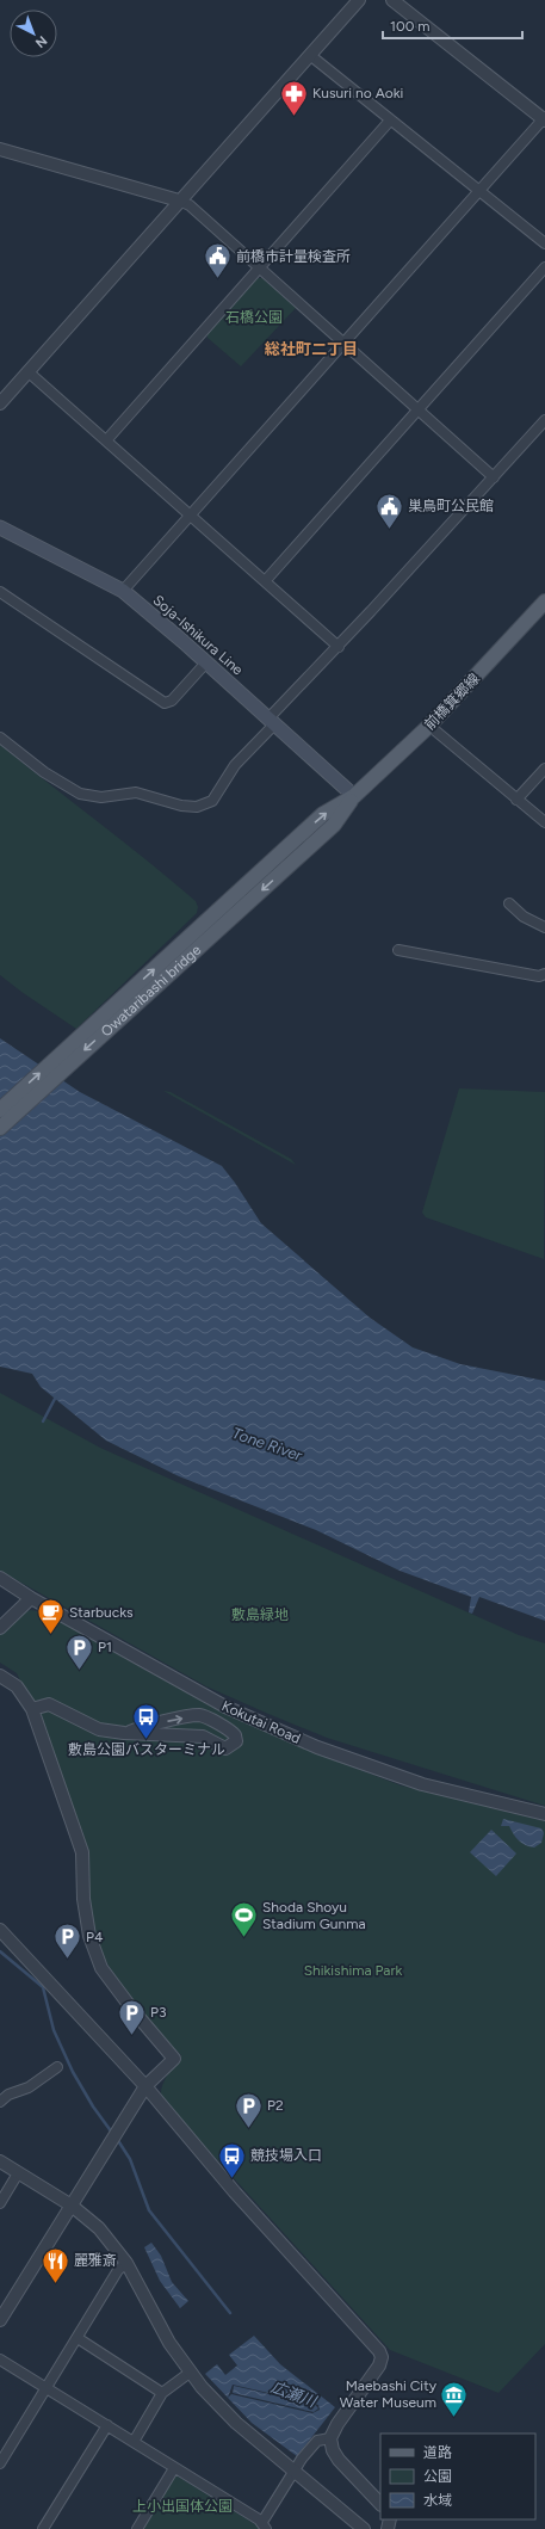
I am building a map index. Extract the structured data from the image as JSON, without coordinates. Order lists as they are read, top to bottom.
{
  "streets": {
    "main road": ["Soja-Ishikura Line", "前橋箕郷線", "Owataribashi bridge"],
    "street": ["Kokutai Road"]
  },
  "crossings": [
    ["Soja-Ishikura Line", "前橋箕郷線"],
    ["前橋箕郷線", "Owataribashi bridge"]
  ],
  "districts": ["総社町二丁目"],
  "water": ["Tone River", "広瀬川"],
  "parks": [
    "石橋公園",
    "敷島緑地",
    "Shikishima Park",
    "上小出国体公園"
  ],
  "places": {
    "pharmacy": ["Kusuri no Aoki"],
    "public building": ["前橋市計量検査所", "巣鳥町公民館"],
    "cafe": ["Starbucks"],
    "parking": [
      "P1",
      "P4",
      "P3",
      "P2"
    ],
    "bus stop": ["敷島公園バスターミナル", "競技場入口"],
    "sports": ["Shoda Shoyu Stadium Gunma"],
    "restaurant": ["麗雅斎"],
    "museum": ["Maebashi City Water Museum"]
  },
  "legend": ["道路", "公園", "水域"],
  "scale_bar": "100 m",
  "north": "bottom right"
}
